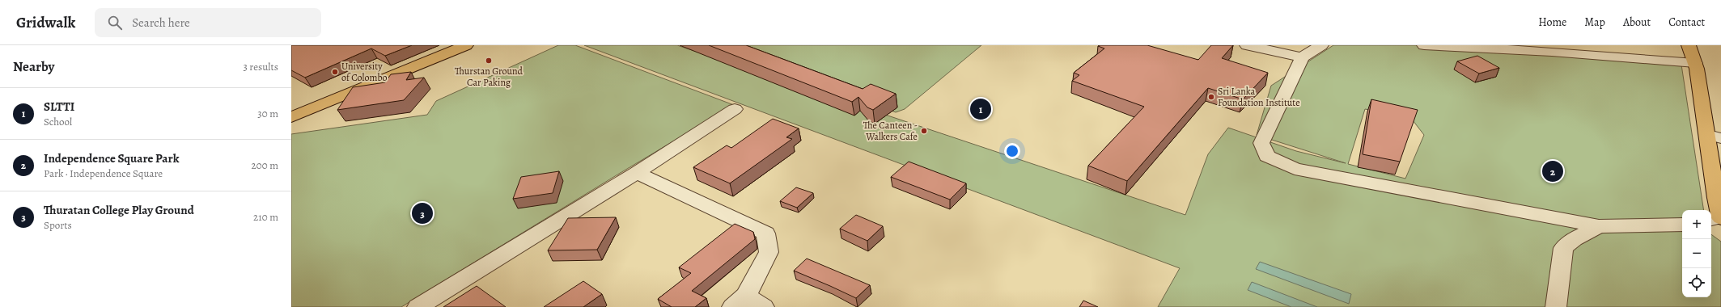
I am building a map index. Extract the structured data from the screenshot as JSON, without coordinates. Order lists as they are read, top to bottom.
{
  "places": [
    "Thurstan Ground Car Paking",
    "University of Colombo",
    "Sri Lanka Foundation Institute",
    "The Canteen - Walkers Cafe"
  ],
  "page": {
    "header": "Gridwalk",
    "search": "Search here",
    "nav": [
      "Home",
      "Map",
      "About",
      "Contact"
    ],
    "heading": ["Nearby", "3 results"],
    "list": [
      {
        "mark": "1",
        "name": "SLTTI",
        "note": "School",
        "value": "30 m"
      },
      {
        "mark": "2",
        "name": "Independence Square Park",
        "note": "Park · Independence Square",
        "value": "200 m"
      },
      {
        "mark": "3",
        "name": "Thuratan College Play Ground",
        "note": "Sports",
        "value": "210 m"
      }
    ],
    "pins": ["1", "2", "3"],
    "map_buttons": ["+", "−"]
  }
}
